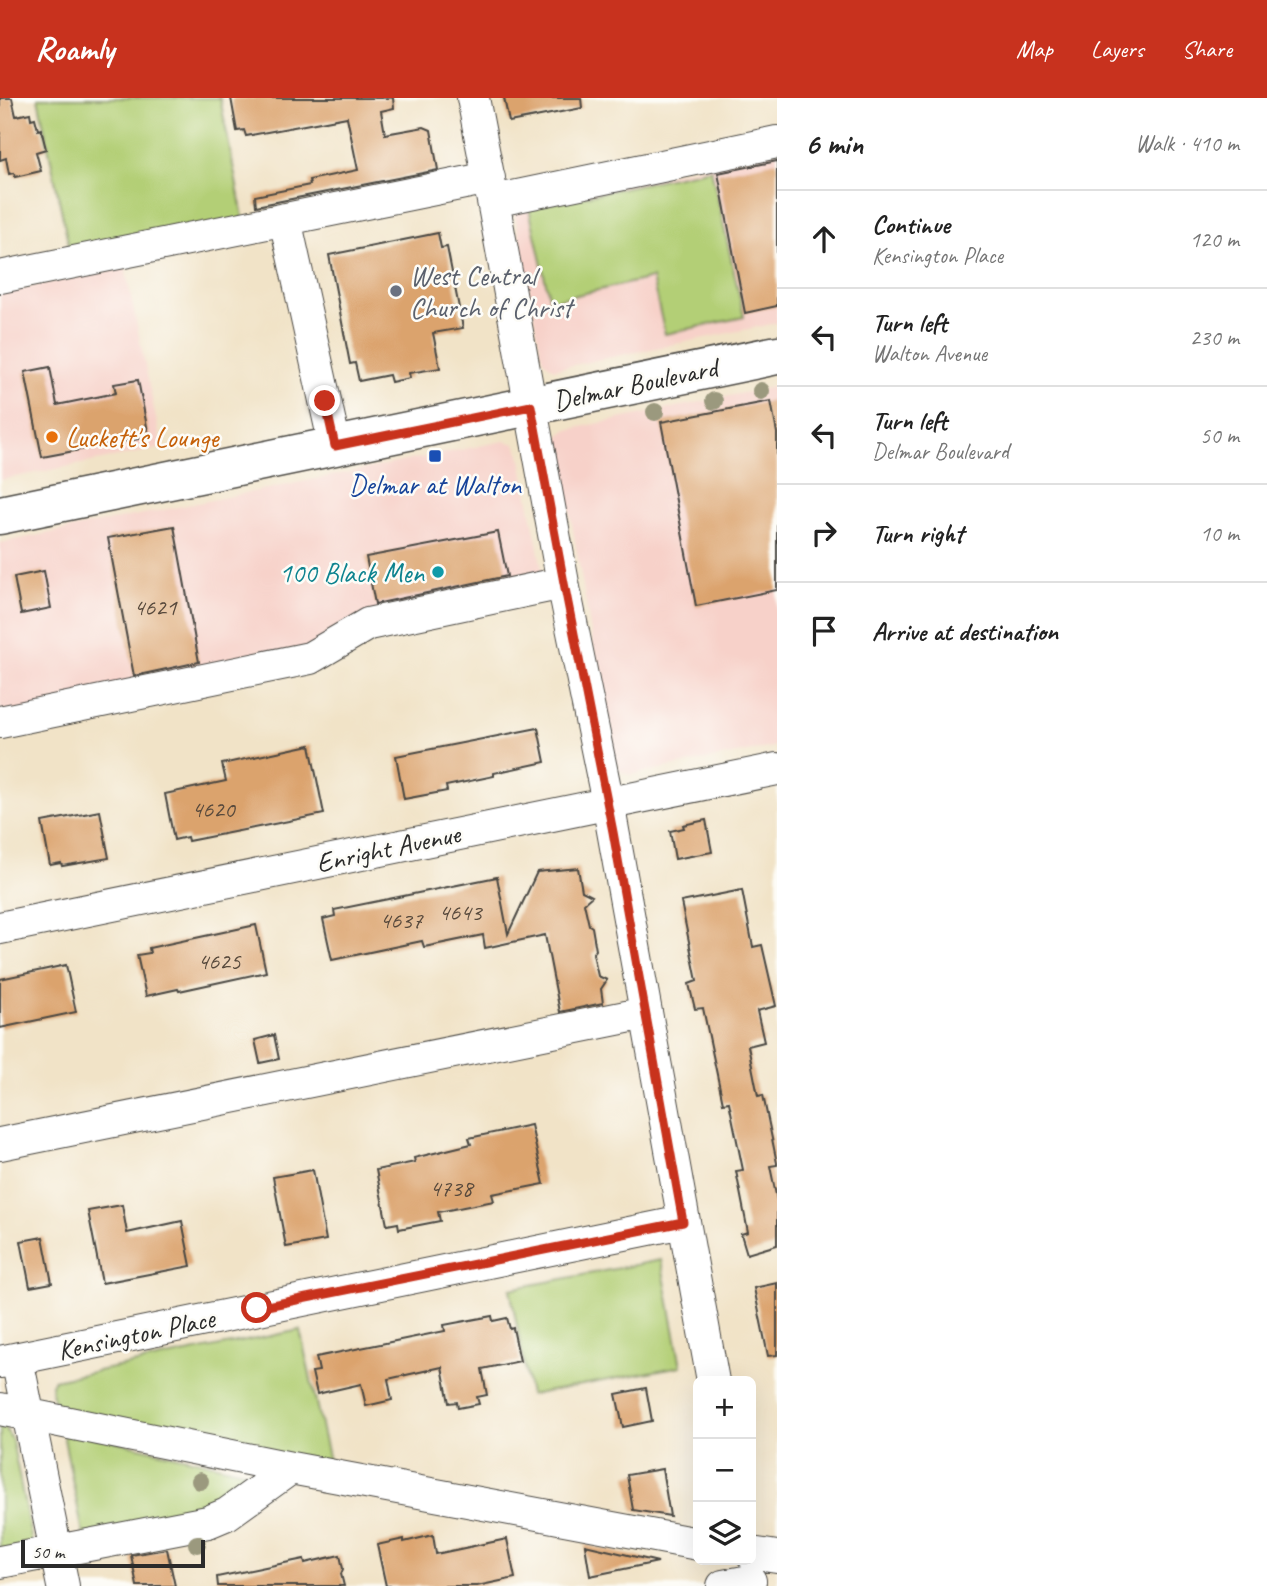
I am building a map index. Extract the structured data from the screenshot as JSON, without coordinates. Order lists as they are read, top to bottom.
{
  "streets": {
    "main road": ["Delmar Boulevard"],
    "street": ["Enright Avenue", "Kensington Place"]
  },
  "places": {
    "other": ["West Central Church of Christ", "Luckett's Lounge", "100 Black Men"],
    "transit": ["Delmar at Walton"]
  },
  "house_numbers": [
    "4621",
    "4620",
    "4643",
    "4637",
    "4625",
    "4738"
  ],
  "scale_bar": "50 m",
  "page": {
    "header": "Roamly",
    "nav": ["Map", "Layers", "Share"],
    "heading": ["6 min", "Walk · 410 m"],
    "list": [
      ["Continue", "Kensington Place", "120 m"],
      ["Turn left", "Walton Avenue", "230 m"],
      ["Turn left", "Delmar Boulevard", "50 m"],
      ["Turn right", "10 m"],
      "Arrive at destination"
    ],
    "map_buttons": ["+", "−"],
    "scale": "50 m"
  }
}
